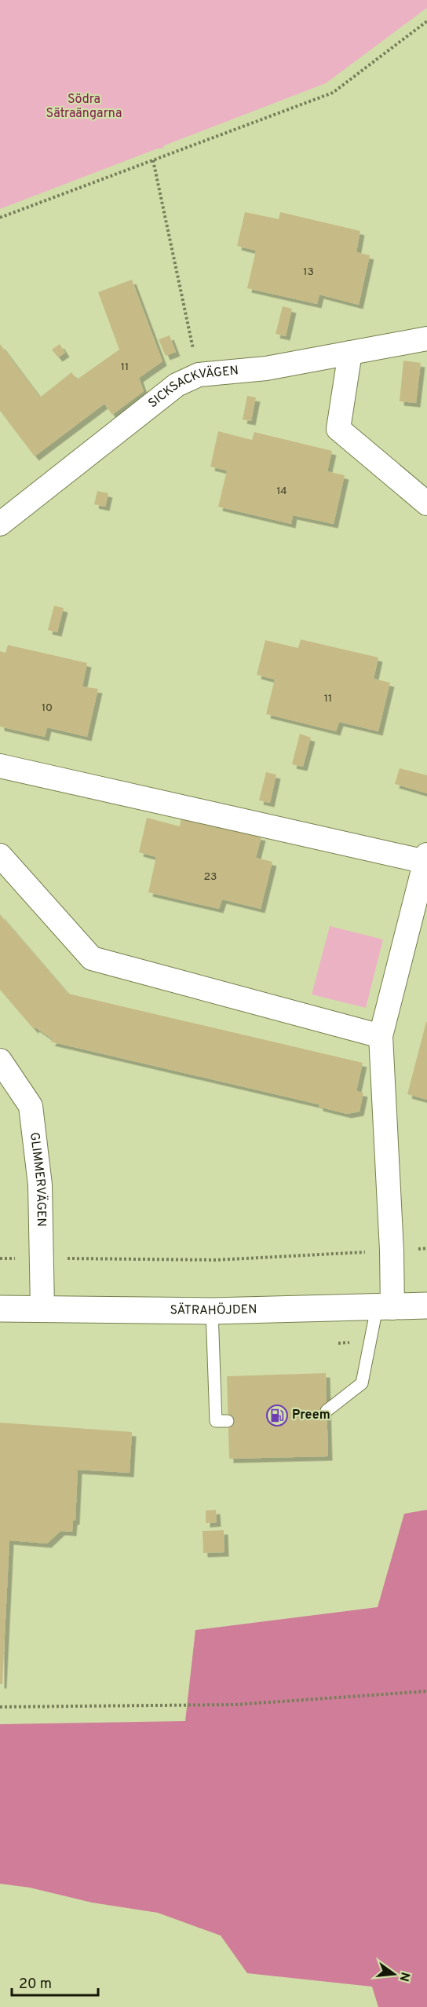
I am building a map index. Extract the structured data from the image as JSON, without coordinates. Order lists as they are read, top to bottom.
{
  "streets": {
    "street": ["SICKSACKVÄGEN", "GLIMMERVÄGEN", "SÄTRAHÖJDEN"]
  },
  "crossings": [
    ["GLIMMERVÄGEN", "SÄTRAHÖJDEN"]
  ],
  "parks": ["Södra Sätraängarna"],
  "places": {
    "fuel station": ["Preem"]
  },
  "house_numbers": [
    "13",
    "11",
    "14",
    "11",
    "10",
    "23"
  ],
  "scale_bar": "20 m",
  "north": "right"
}
